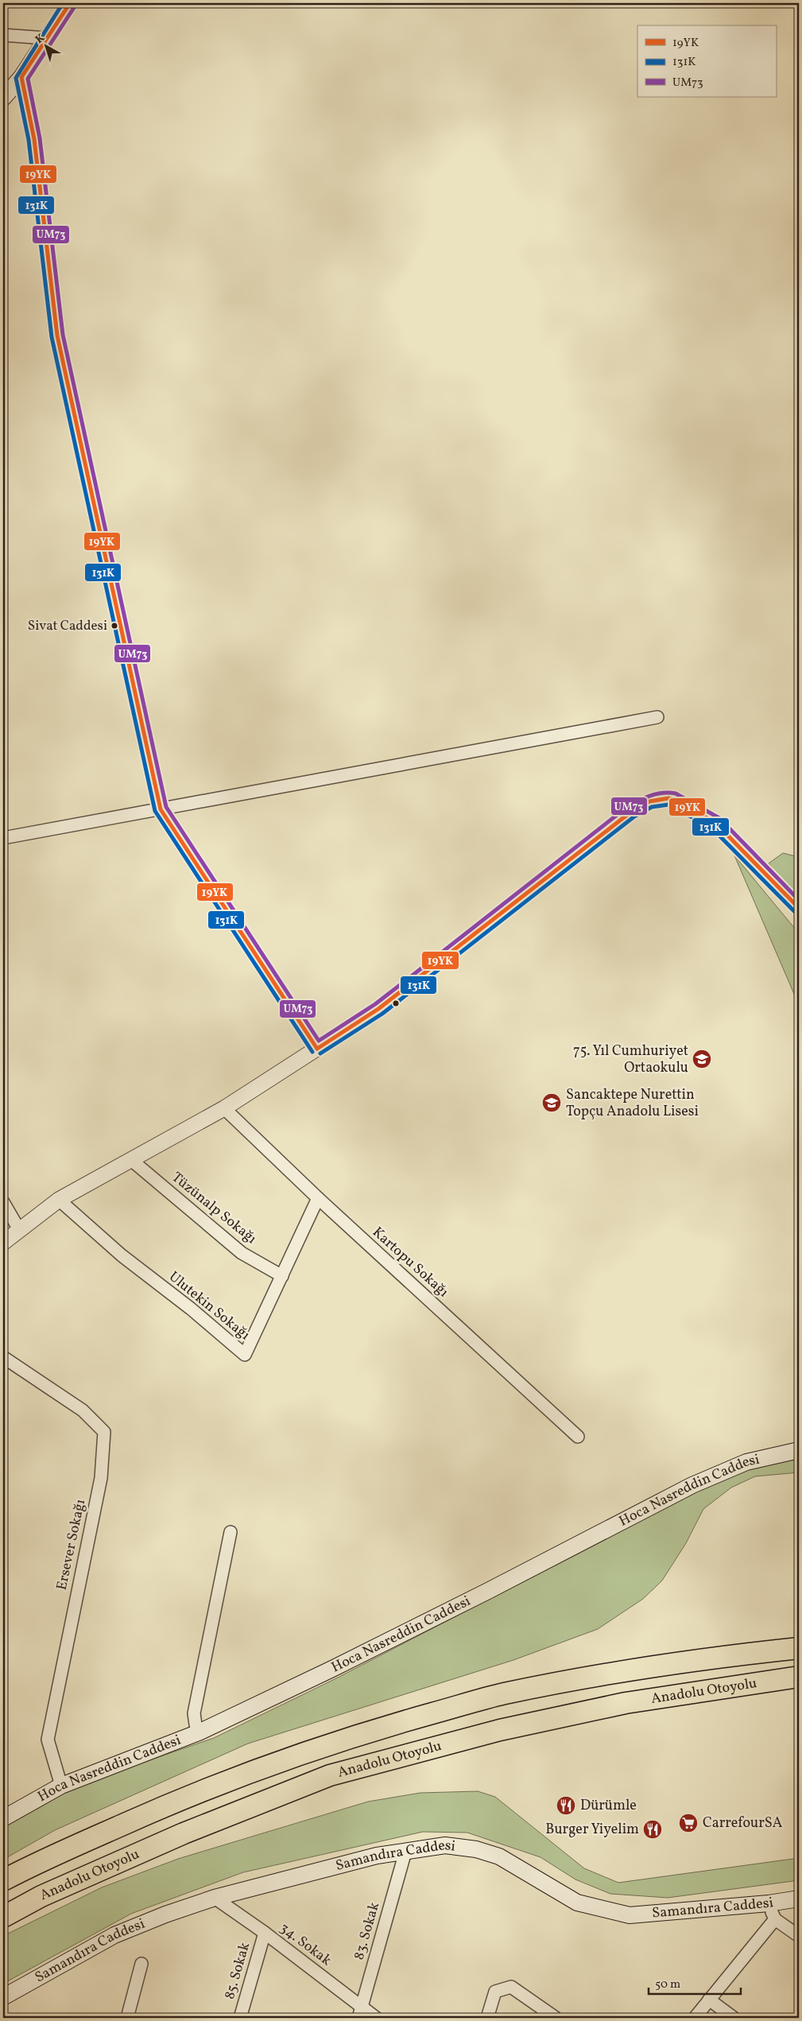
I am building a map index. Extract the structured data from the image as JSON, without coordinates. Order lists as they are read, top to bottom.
{
  "streets": {
    "highway": ["Anadolu Otoyolu"],
    "main road": ["Hoca Nasreddin Caddesi", "Samandıra Caddesi"],
    "street": [
      "Tüzünalp Sokağı",
      "Kartopu Sokağı",
      "Ulutekin Sokağı",
      "Ersever Sokağı",
      "83. Sokak",
      "34. Sokak",
      "85. Sokak"
    ]
  },
  "crossings": [
    ["Tüzünalp Sokağı", "Ulutekin Sokağı"],
    ["Kartopu Sokağı", "Ulutekin Sokağı"],
    ["Hoca Nasreddin Caddesi", "Ersever Sokağı"],
    ["Samandıra Caddesi", "83. Sokak"],
    ["Samandıra Caddesi", "34. Sokak"],
    ["83. Sokak", "34. Sokak"],
    ["34. Sokak", "85. Sokak"]
  ],
  "places": {
    "other": ["Sivat Caddesi"],
    "school or university": ["75. Yıl Cumhuriyet Ortaokulu", "Sancaktepe Nurettin Topçu Anadolu Lisesi"],
    "restaurant": ["Dürümle", "Burger Yiyelim"],
    "supermarket": ["CarrefourSA"]
  },
  "lines": ["transit line 19YK", "transit line 131K", "transit line UM73"],
  "legend": ["19YK", "131K", "UM73"],
  "scale_bar": "50 m",
  "north": "top left"
}
